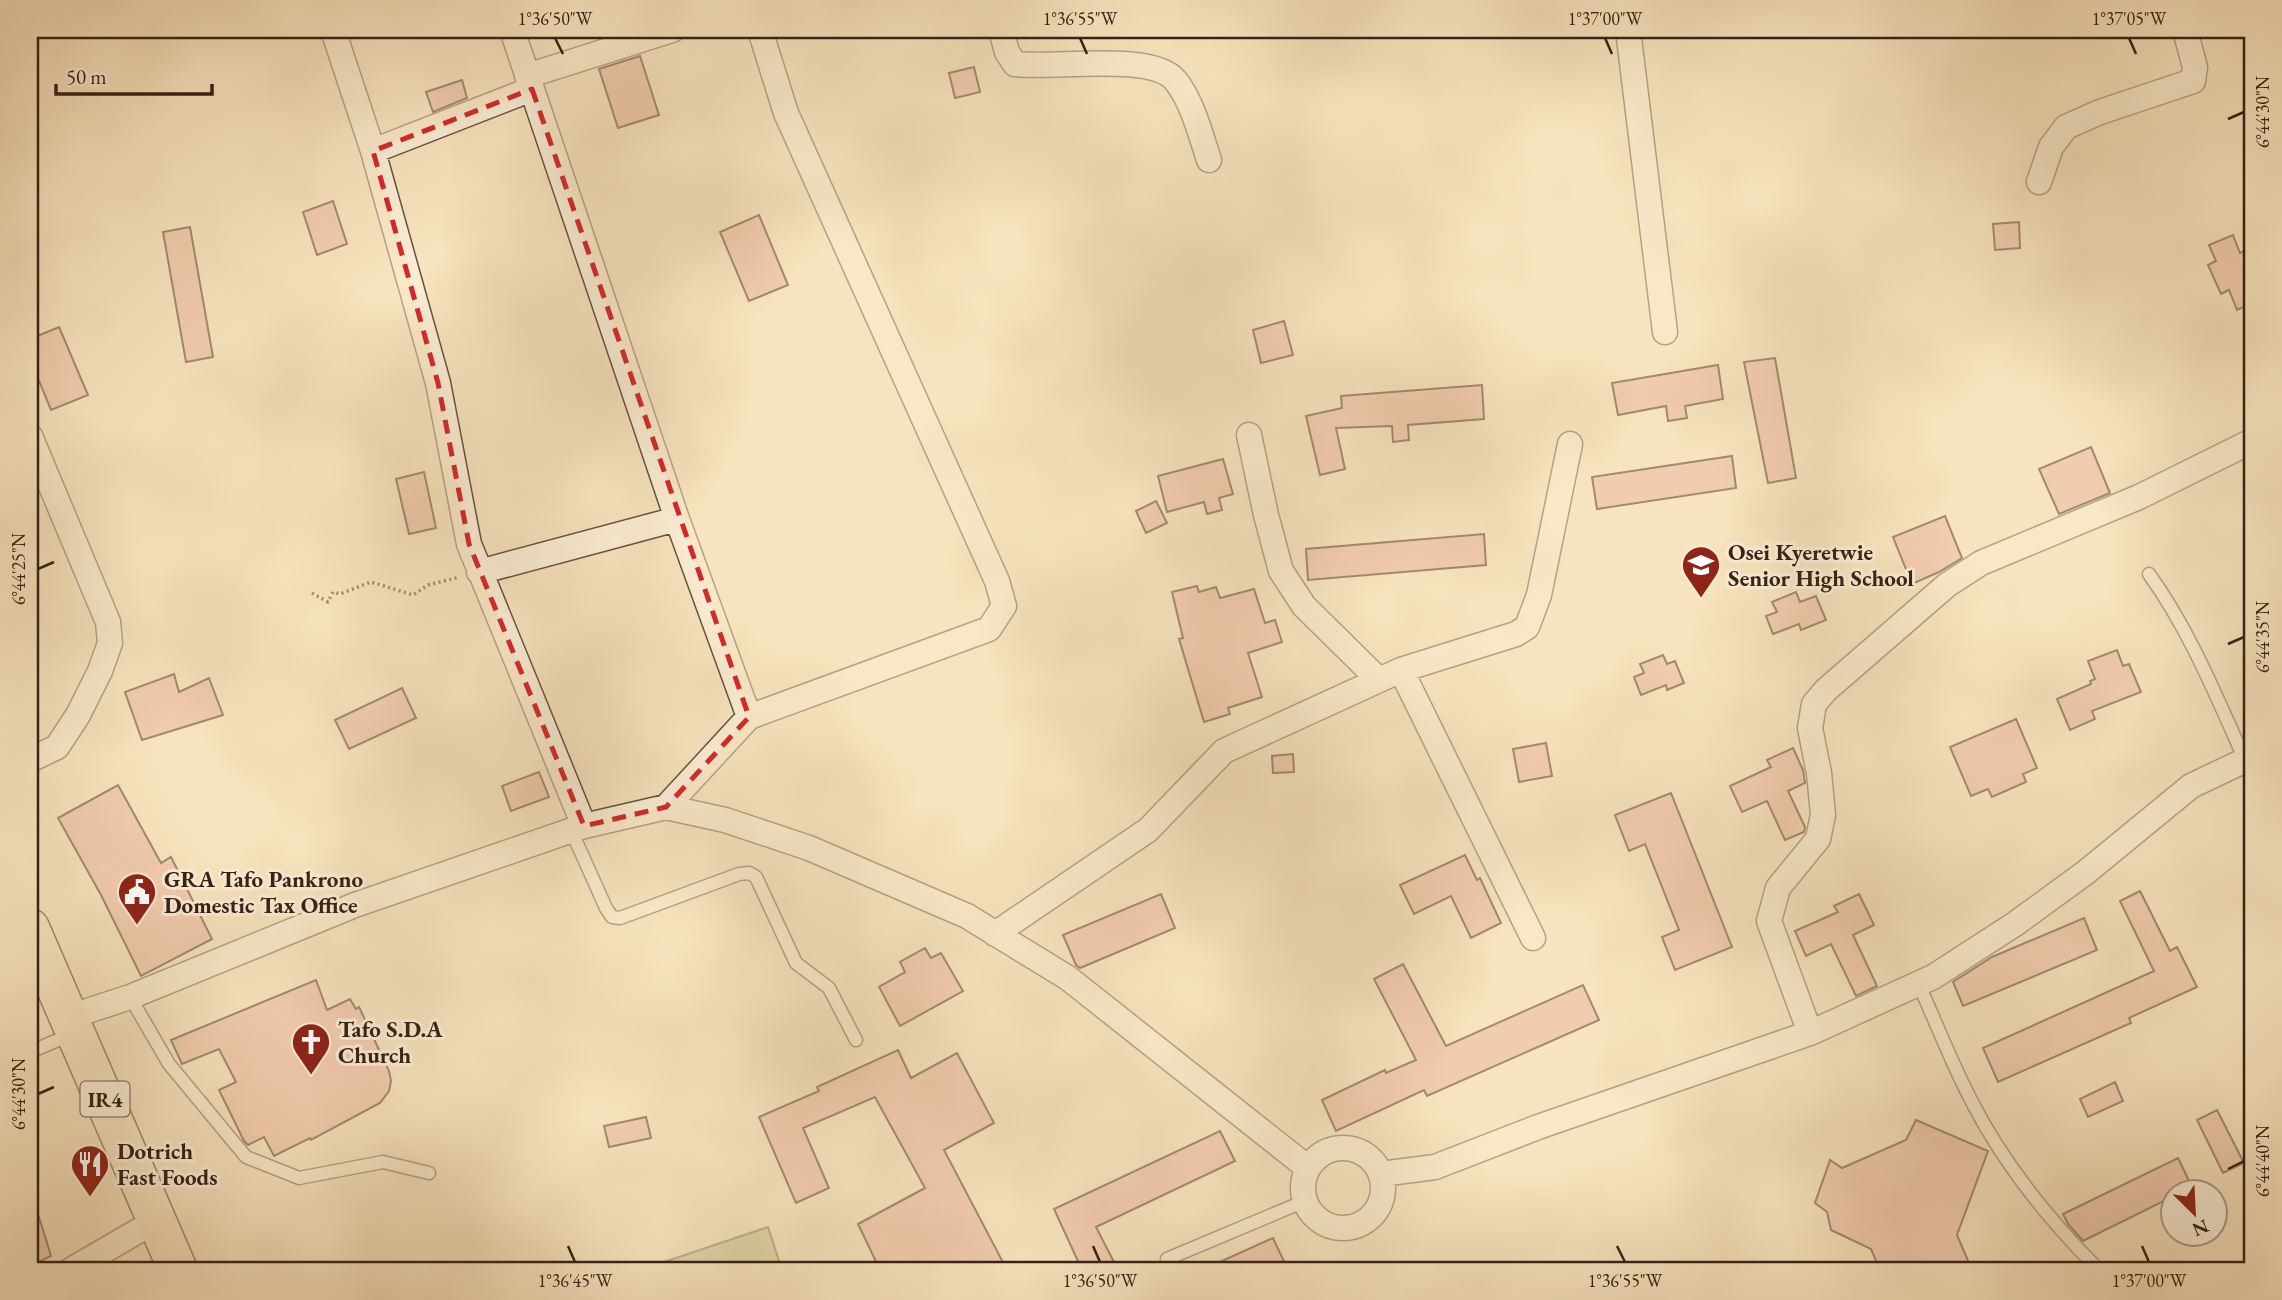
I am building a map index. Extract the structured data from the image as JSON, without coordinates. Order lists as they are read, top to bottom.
{
  "streets": {
    "main road": ["IR4"]
  },
  "places": {
    "school or university": ["Osei Kyeretwie Senior High School"],
    "public building": ["GRA Tafo Pankrono Domestic Tax Office"],
    "church": ["Tafo S.D.A Church"],
    "restaurant": ["Dotrich Fast Foods"]
  },
  "scale_bar": "50 m",
  "north": "bottom right",
  "coordinates": [
    "1°36'50\"W",
    "1°36'55\"W",
    "1°37'00\"W",
    "1°37'05\"W",
    "6°44'30\"N",
    "6°44'25\"N",
    "6°44'35\"N",
    "6°44'40\"N",
    "1°36'45\"W"
  ]
}
